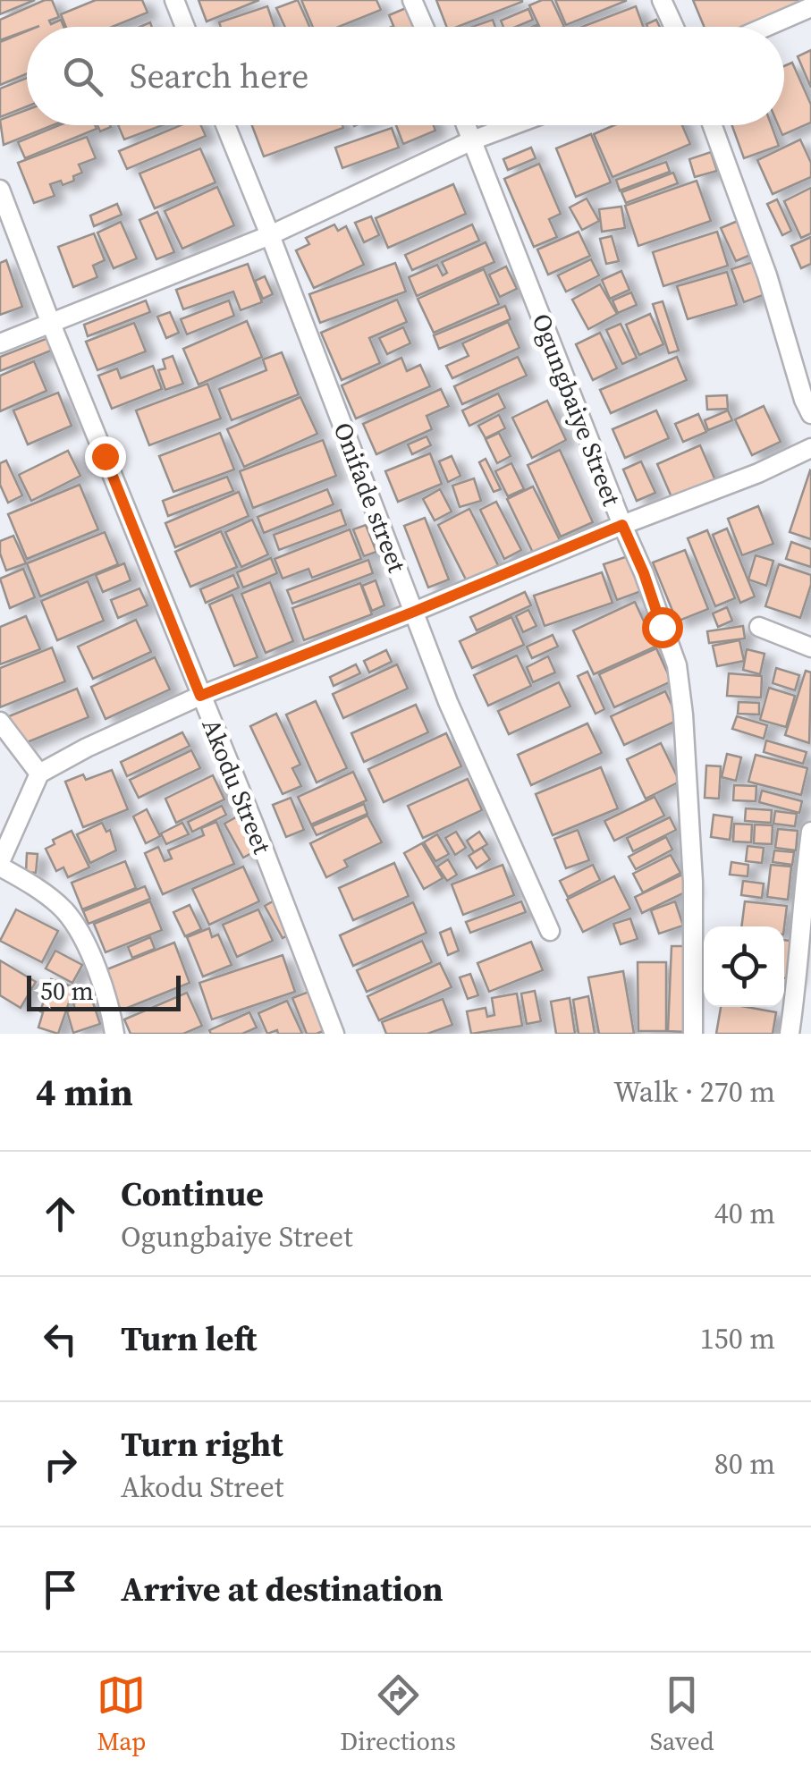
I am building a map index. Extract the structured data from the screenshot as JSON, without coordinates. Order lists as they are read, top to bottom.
{
  "streets": {
    "street": ["Ogungbaiye Street", "Onifade street", "Akodu Street"]
  },
  "scale_bar": "50 m",
  "page": {
    "search": "Search here",
    "scale": "50 m",
    "heading": ["4 min", "Walk · 270 m"],
    "list": [
      ["Continue", "Ogungbaiye Street", "40 m"],
      ["Turn left", "150 m"],
      ["Turn right", "Akodu Street", "80 m"],
      "Arrive at destination"
    ],
    "nav": ["Map", "Directions", "Saved"]
  }
}
